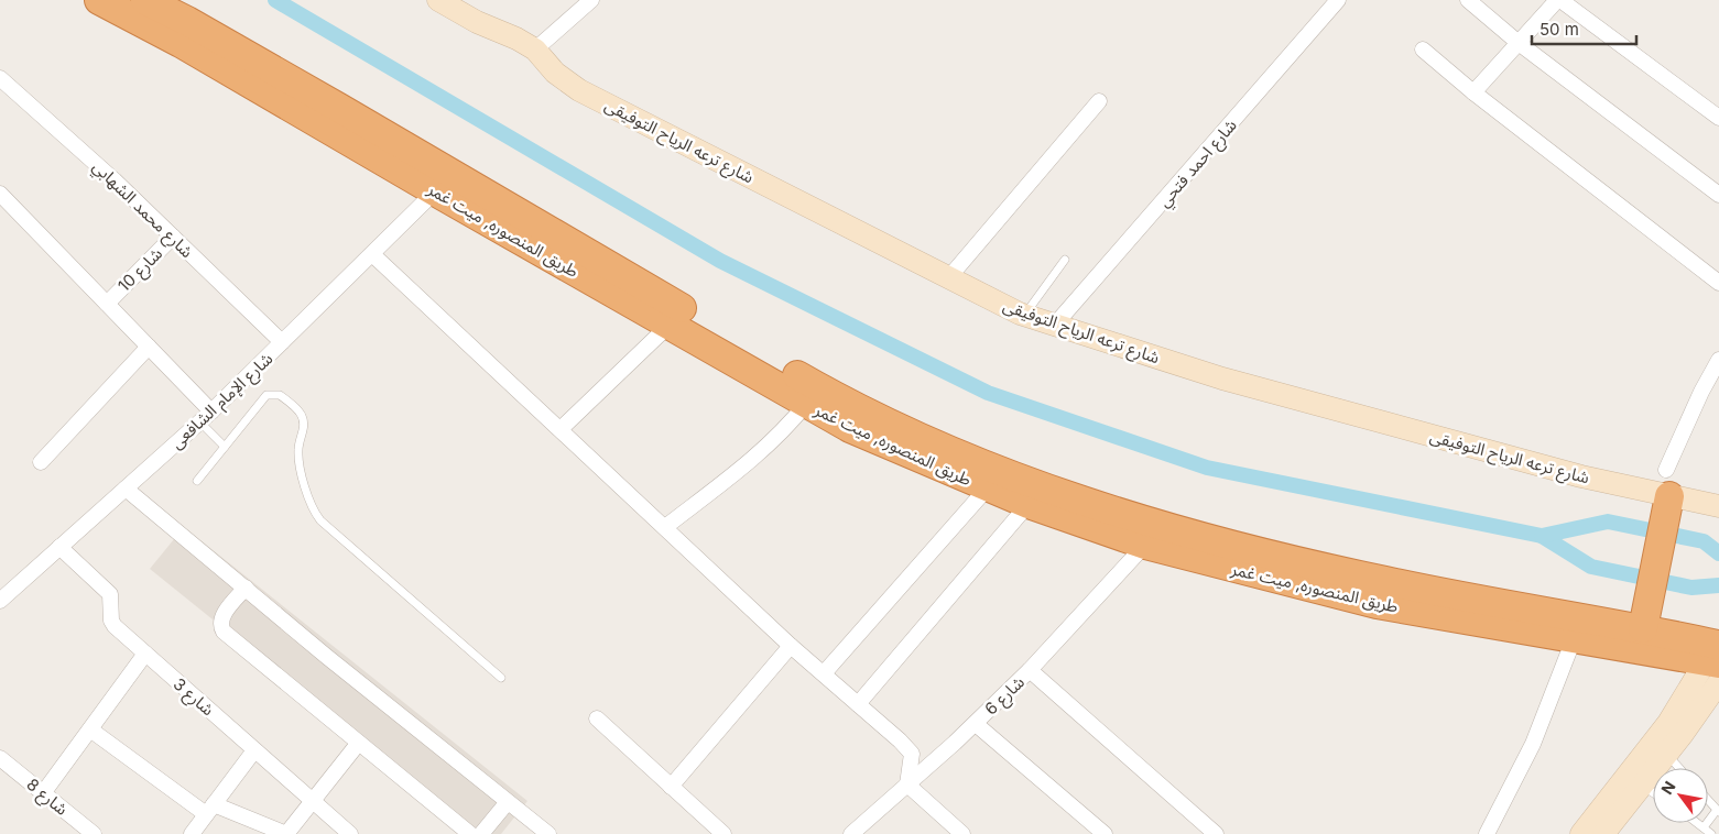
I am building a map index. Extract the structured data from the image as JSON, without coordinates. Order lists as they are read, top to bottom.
{
  "streets": {
    "highway": ["طريق المنصوره, ميت غمر"],
    "main road": ["شارع ترعه الرياح التوفيقى"],
    "street": [
      "شارع احمد فتحي",
      "شارع محمد الشهابي",
      "شارع 10",
      "شارع الإمام الشافعى",
      "شارع 6",
      "شارع 3",
      "شارع 8"
    ]
  },
  "crossings": [
    ["شارع ترعه الرياح التوفيقى", "شارع احمد فتحي"],
    ["شارع محمد الشهابي", "شارع 10"],
    ["شارع محمد الشهابي", "شارع الإمام الشافعى"],
    ["طريق المنصوره, ميت غمر", "شارع الإمام الشافعى"],
    ["طريق المنصوره, ميت غمر", "شارع 6"],
    ["شارع الإمام الشافعى", "شارع 3"]
  ],
  "scale_bar": "50 m",
  "north": "top left"
}
